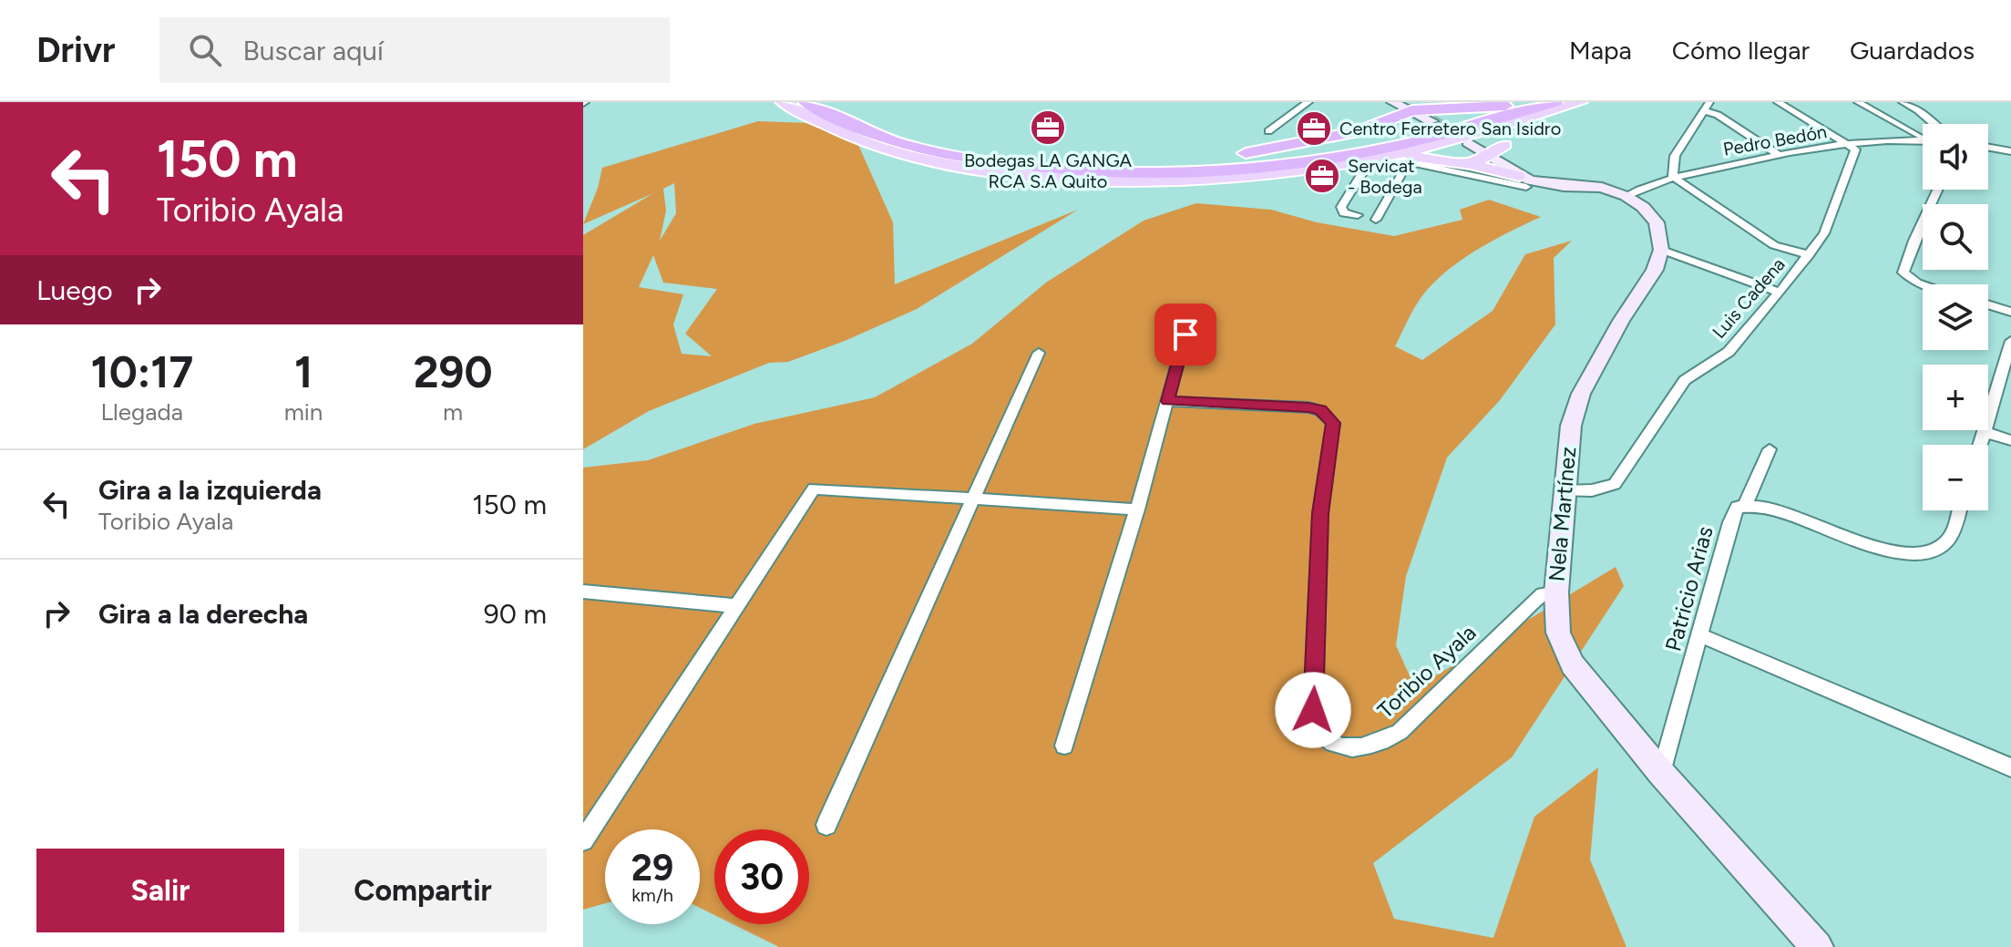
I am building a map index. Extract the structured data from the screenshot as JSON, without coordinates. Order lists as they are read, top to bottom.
{
  "streets": {
    "main road": ["Nela Martínez"],
    "street": [
      "Pedro Bedón",
      "Luis Cadena",
      "Patricio Arias",
      "Toribio Ayala"
    ]
  },
  "crossings": [
    ["Pedro Bedón", "Luis Cadena"],
    ["Luis Cadena", "Nela Martínez"],
    ["Nela Martínez", "Patricio Arias"],
    ["Nela Martínez", "Toribio Ayala"]
  ],
  "places": {
    "office": ["Bodegas LA GANGA RCA S.A Quito", "Centro Ferretero San Isidro", "Servicat - Bodega"]
  },
  "page": {
    "header": "Drivr",
    "search": "Buscar aquí",
    "nav": ["Mapa", "Cómo llegar", "Guardados"],
    "turn": ["150 m", "Toribio Ayala"],
    "map_buttons": ["+", "−"],
    "then": "Luego",
    "eta": [
      "10:17",
      "Llegada",
      "1",
      "min",
      "290",
      "m"
    ],
    "list": [
      {
        "name": "Gira a la izquierda",
        "note": "Toribio Ayala",
        "value": "150 m"
      },
      {
        "name": "Gira a la derecha",
        "value": "90 m"
      }
    ],
    "speed": "29 km/h",
    "limit": "30",
    "buttons": ["Salir", "Compartir"]
  }
}
